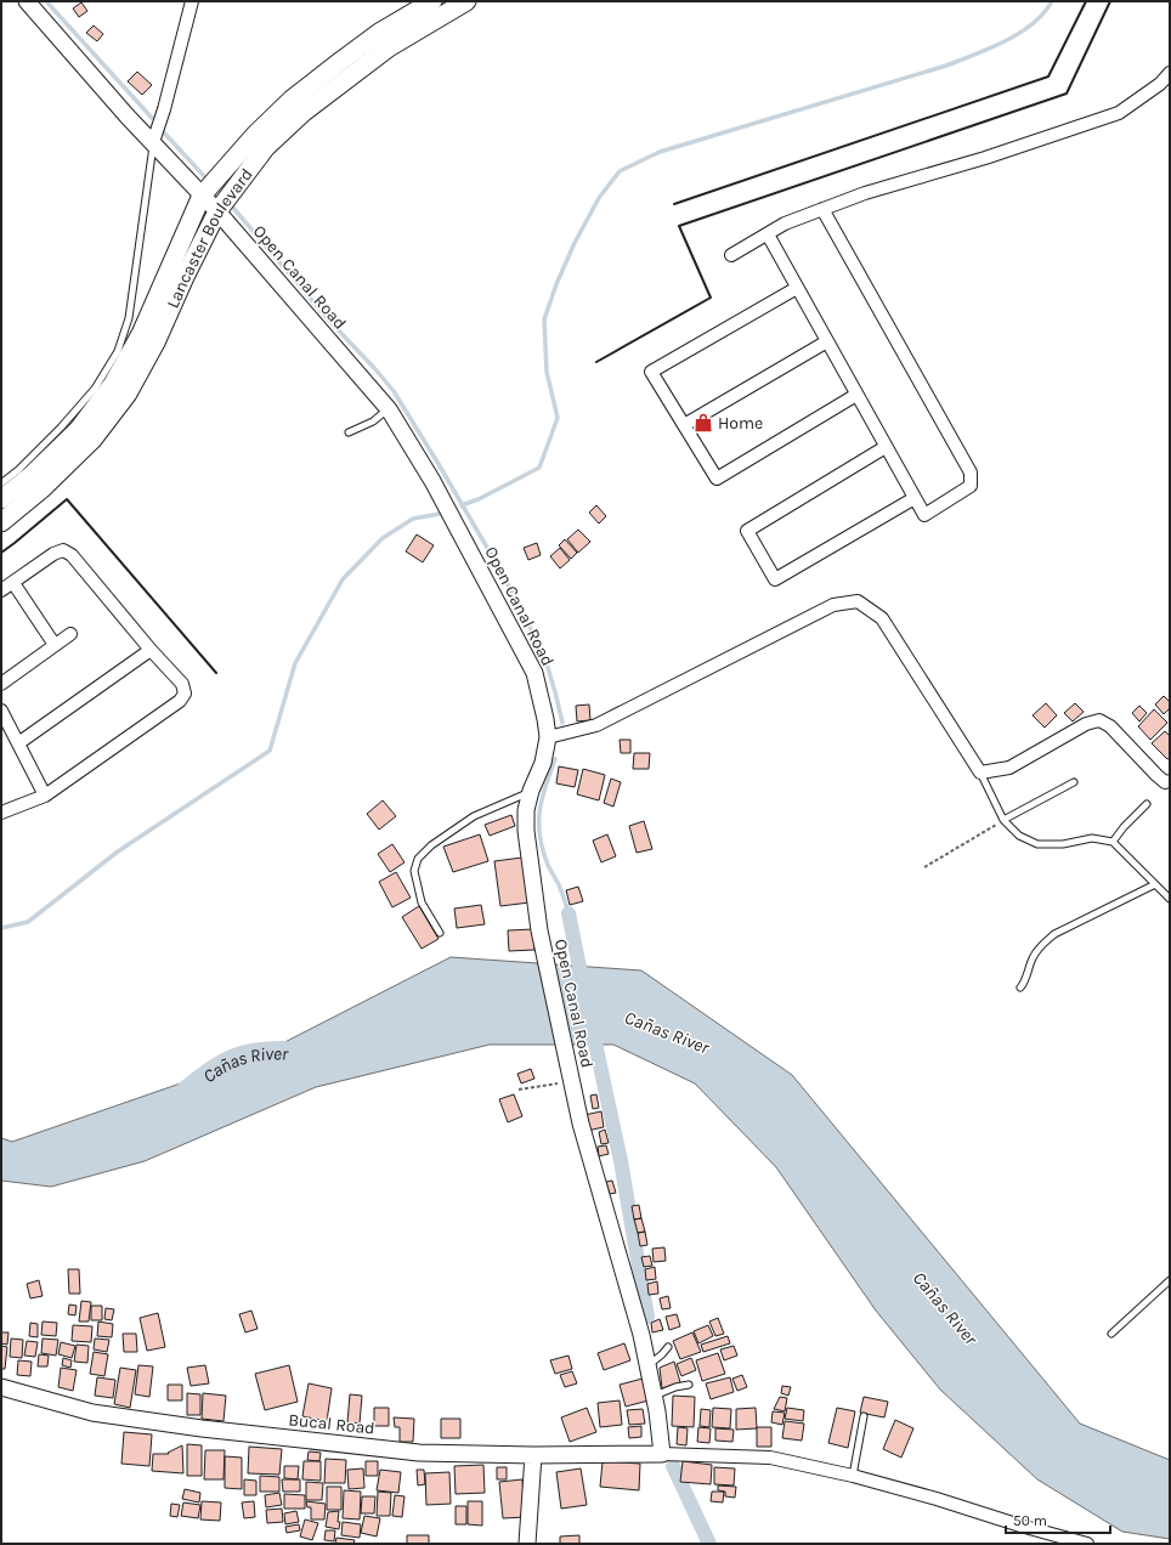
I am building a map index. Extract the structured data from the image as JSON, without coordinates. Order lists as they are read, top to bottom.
{
  "streets": {
    "main road": ["Lancaster Boulevard"],
    "street": ["Open Canal Road", "Bucal Road"]
  },
  "crossings": [
    ["Lancaster Boulevard", "Open Canal Road"],
    ["Open Canal Road", "Bucal Road"]
  ],
  "water": ["Cañas River"],
  "places": {
    "shop": ["Home"]
  },
  "scale_bar": "50 m"
}
